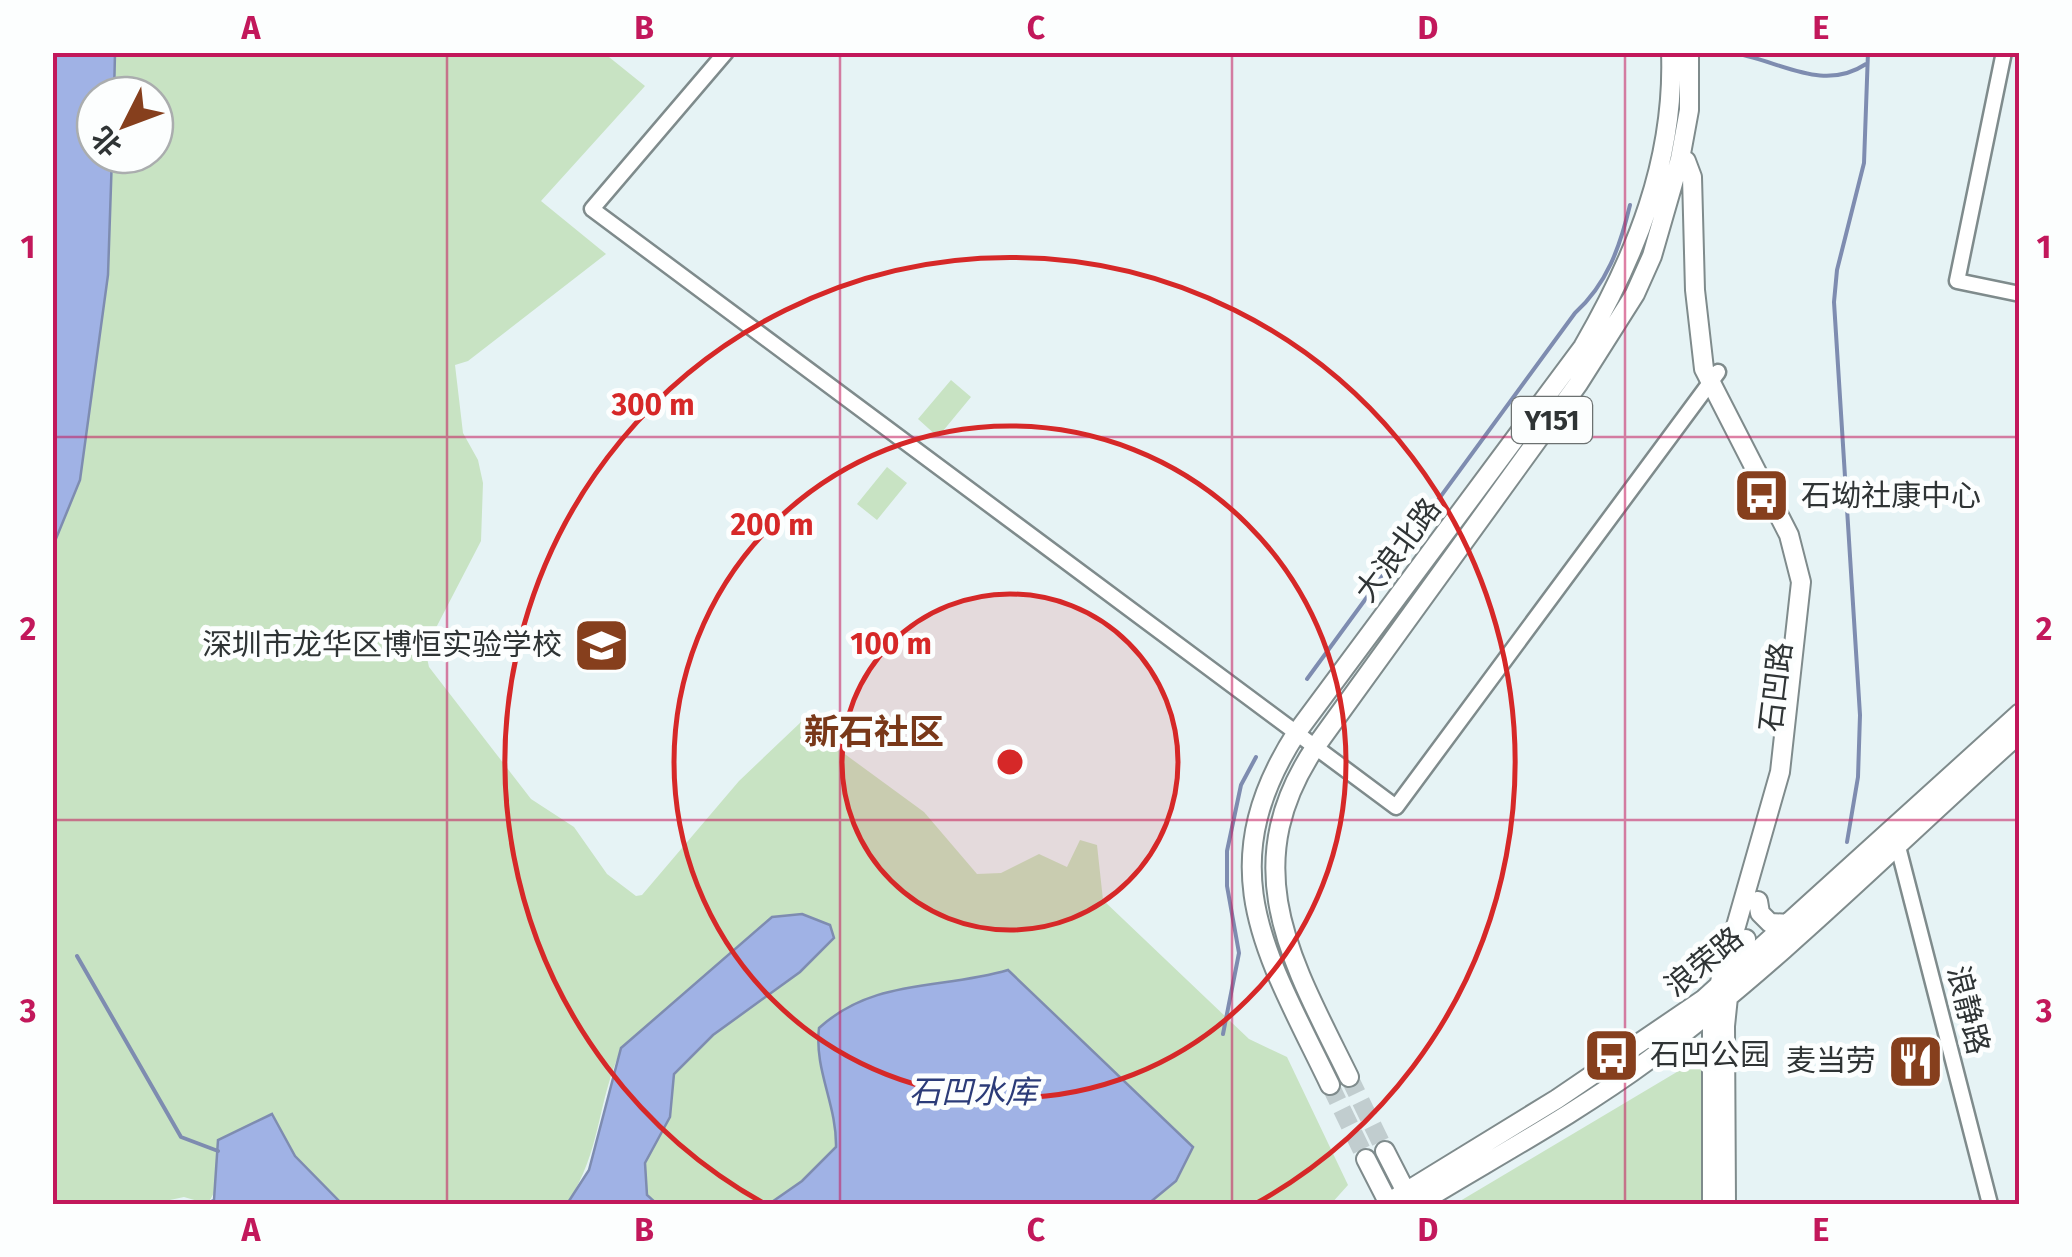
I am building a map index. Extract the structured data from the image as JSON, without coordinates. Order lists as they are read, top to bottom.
{
  "streets": {
    "main road": [
      "Y151",
      "大浪北路",
      "石凹路",
      "浪荣路"
    ],
    "street": ["浪静路"]
  },
  "crossings": [
    ["大浪北路", "石凹路"],
    ["石凹路", "浪荣路"],
    ["浪荣路", "浪静路"]
  ],
  "districts": ["新石社区"],
  "water": ["石凹水库"],
  "places": {
    "bus stop": ["石坳社康中心", "石凹公园"],
    "school or university": ["深圳市龙华区博恒实验学校"],
    "restaurant": ["麦当劳"]
  },
  "north": "bottom left",
  "grid": {
    "columns": [
      "A",
      "B",
      "C",
      "D",
      "E"
    ],
    "rows": ["1", "2", "3"]
  },
  "rings": ["300 m", "200 m", "100 m"]
}
